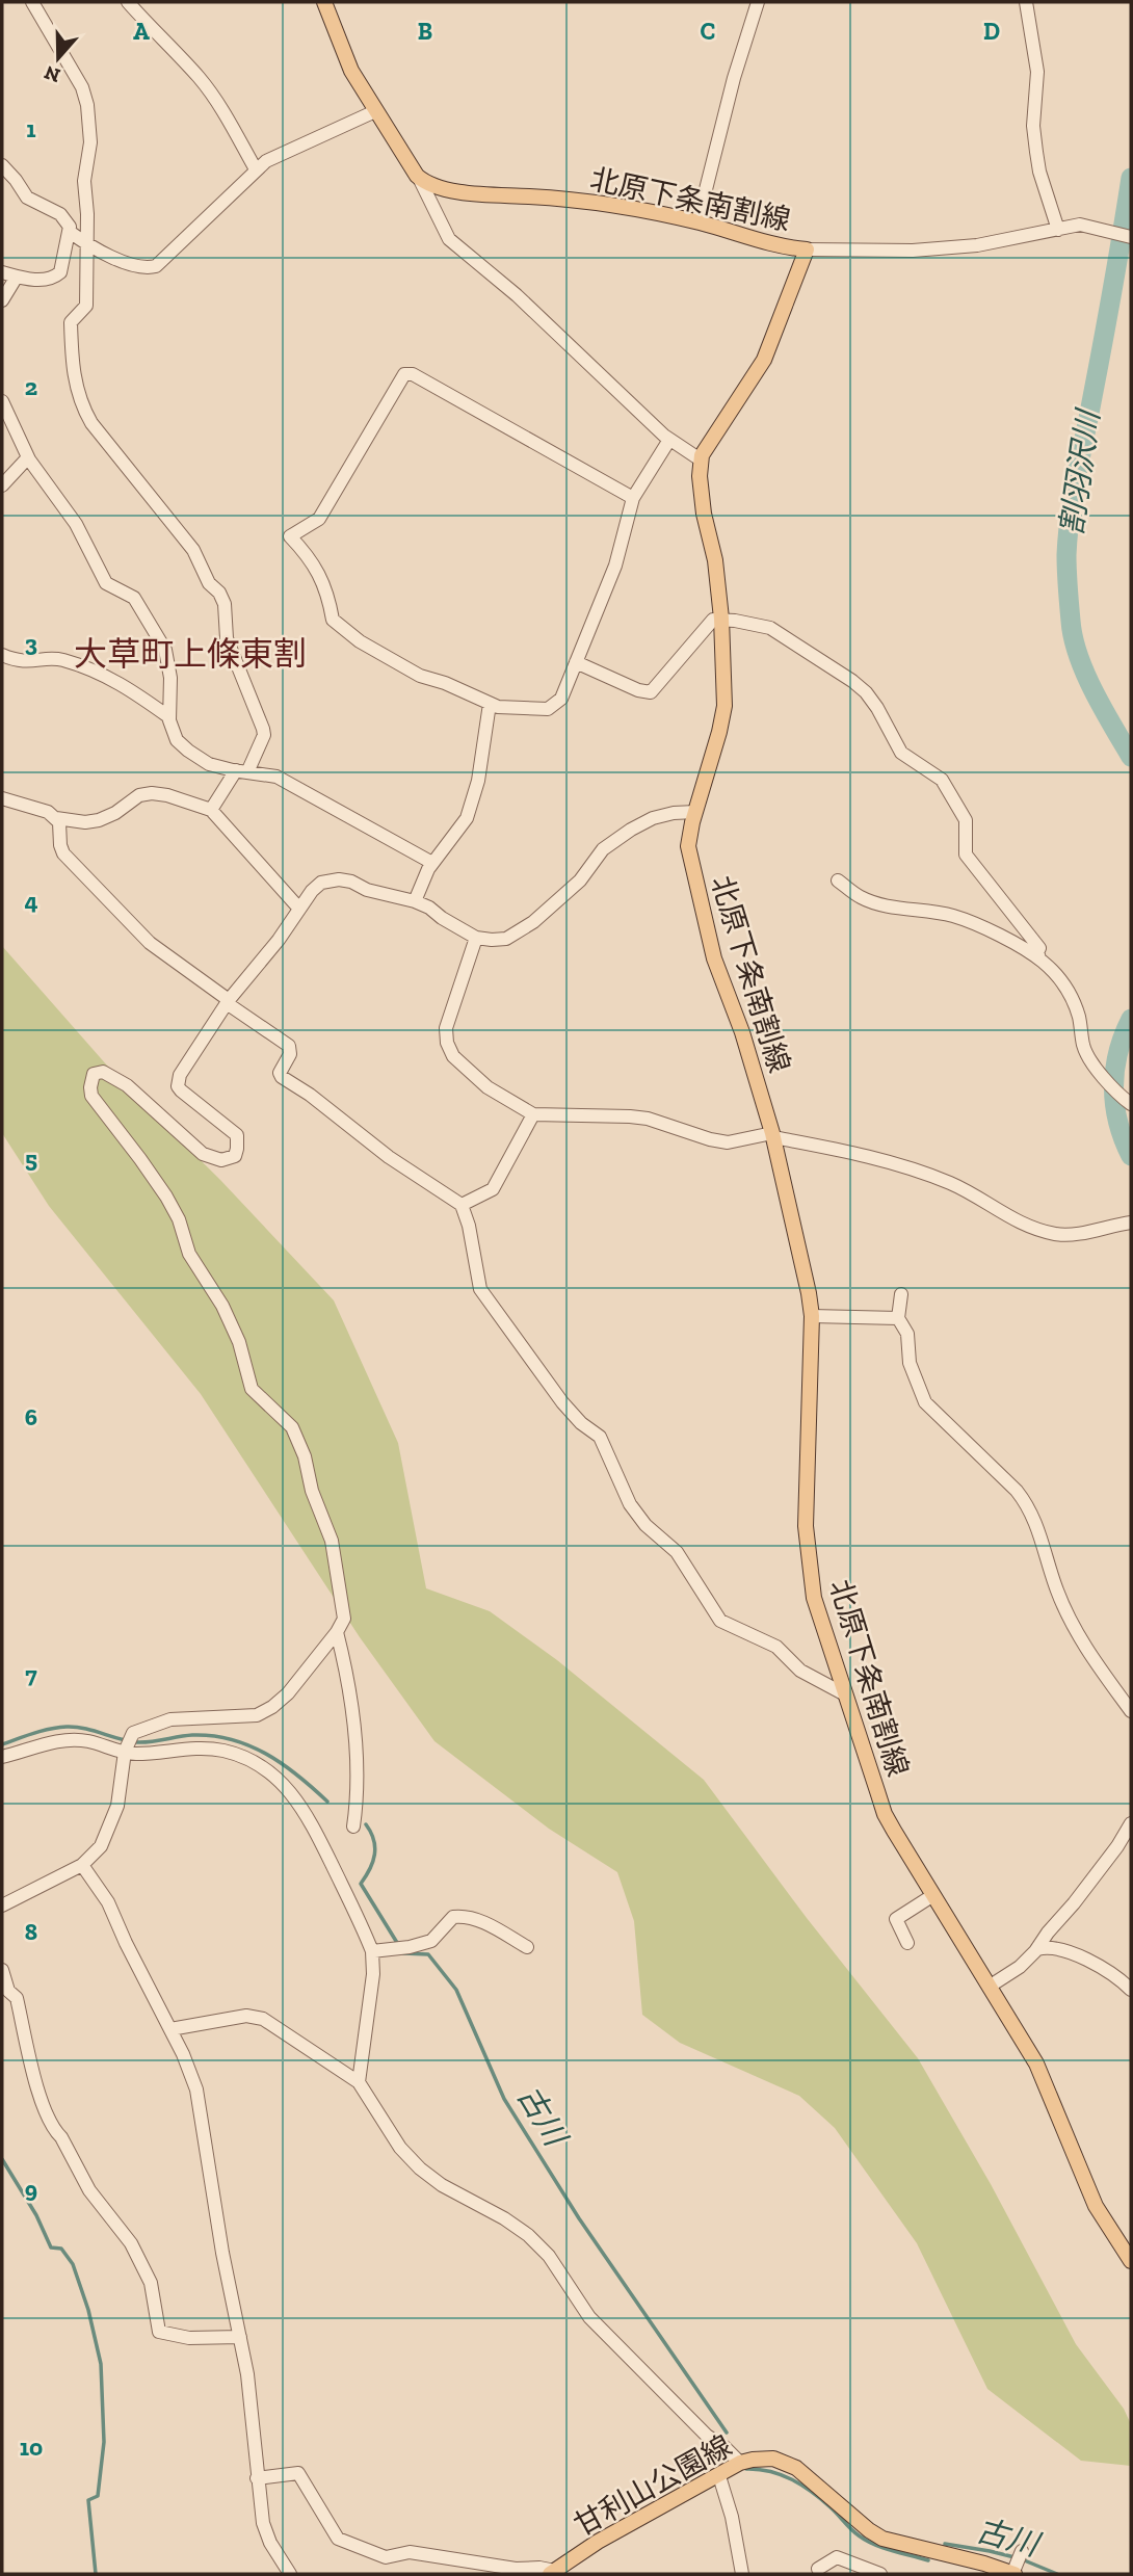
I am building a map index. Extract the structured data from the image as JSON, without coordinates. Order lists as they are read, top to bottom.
{
  "streets": {
    "main road": ["北原下条南割線", "甘利山公園線"]
  },
  "districts": ["大草町上條東割"],
  "water": ["割羽沢川", "古川"],
  "north": "bottom",
  "grid": {
    "columns": [
      "A",
      "B",
      "C",
      "D"
    ],
    "rows": [
      "1",
      "2",
      "3",
      "4",
      "5",
      "6",
      "7",
      "8",
      "9",
      "10"
    ]
  }
}
